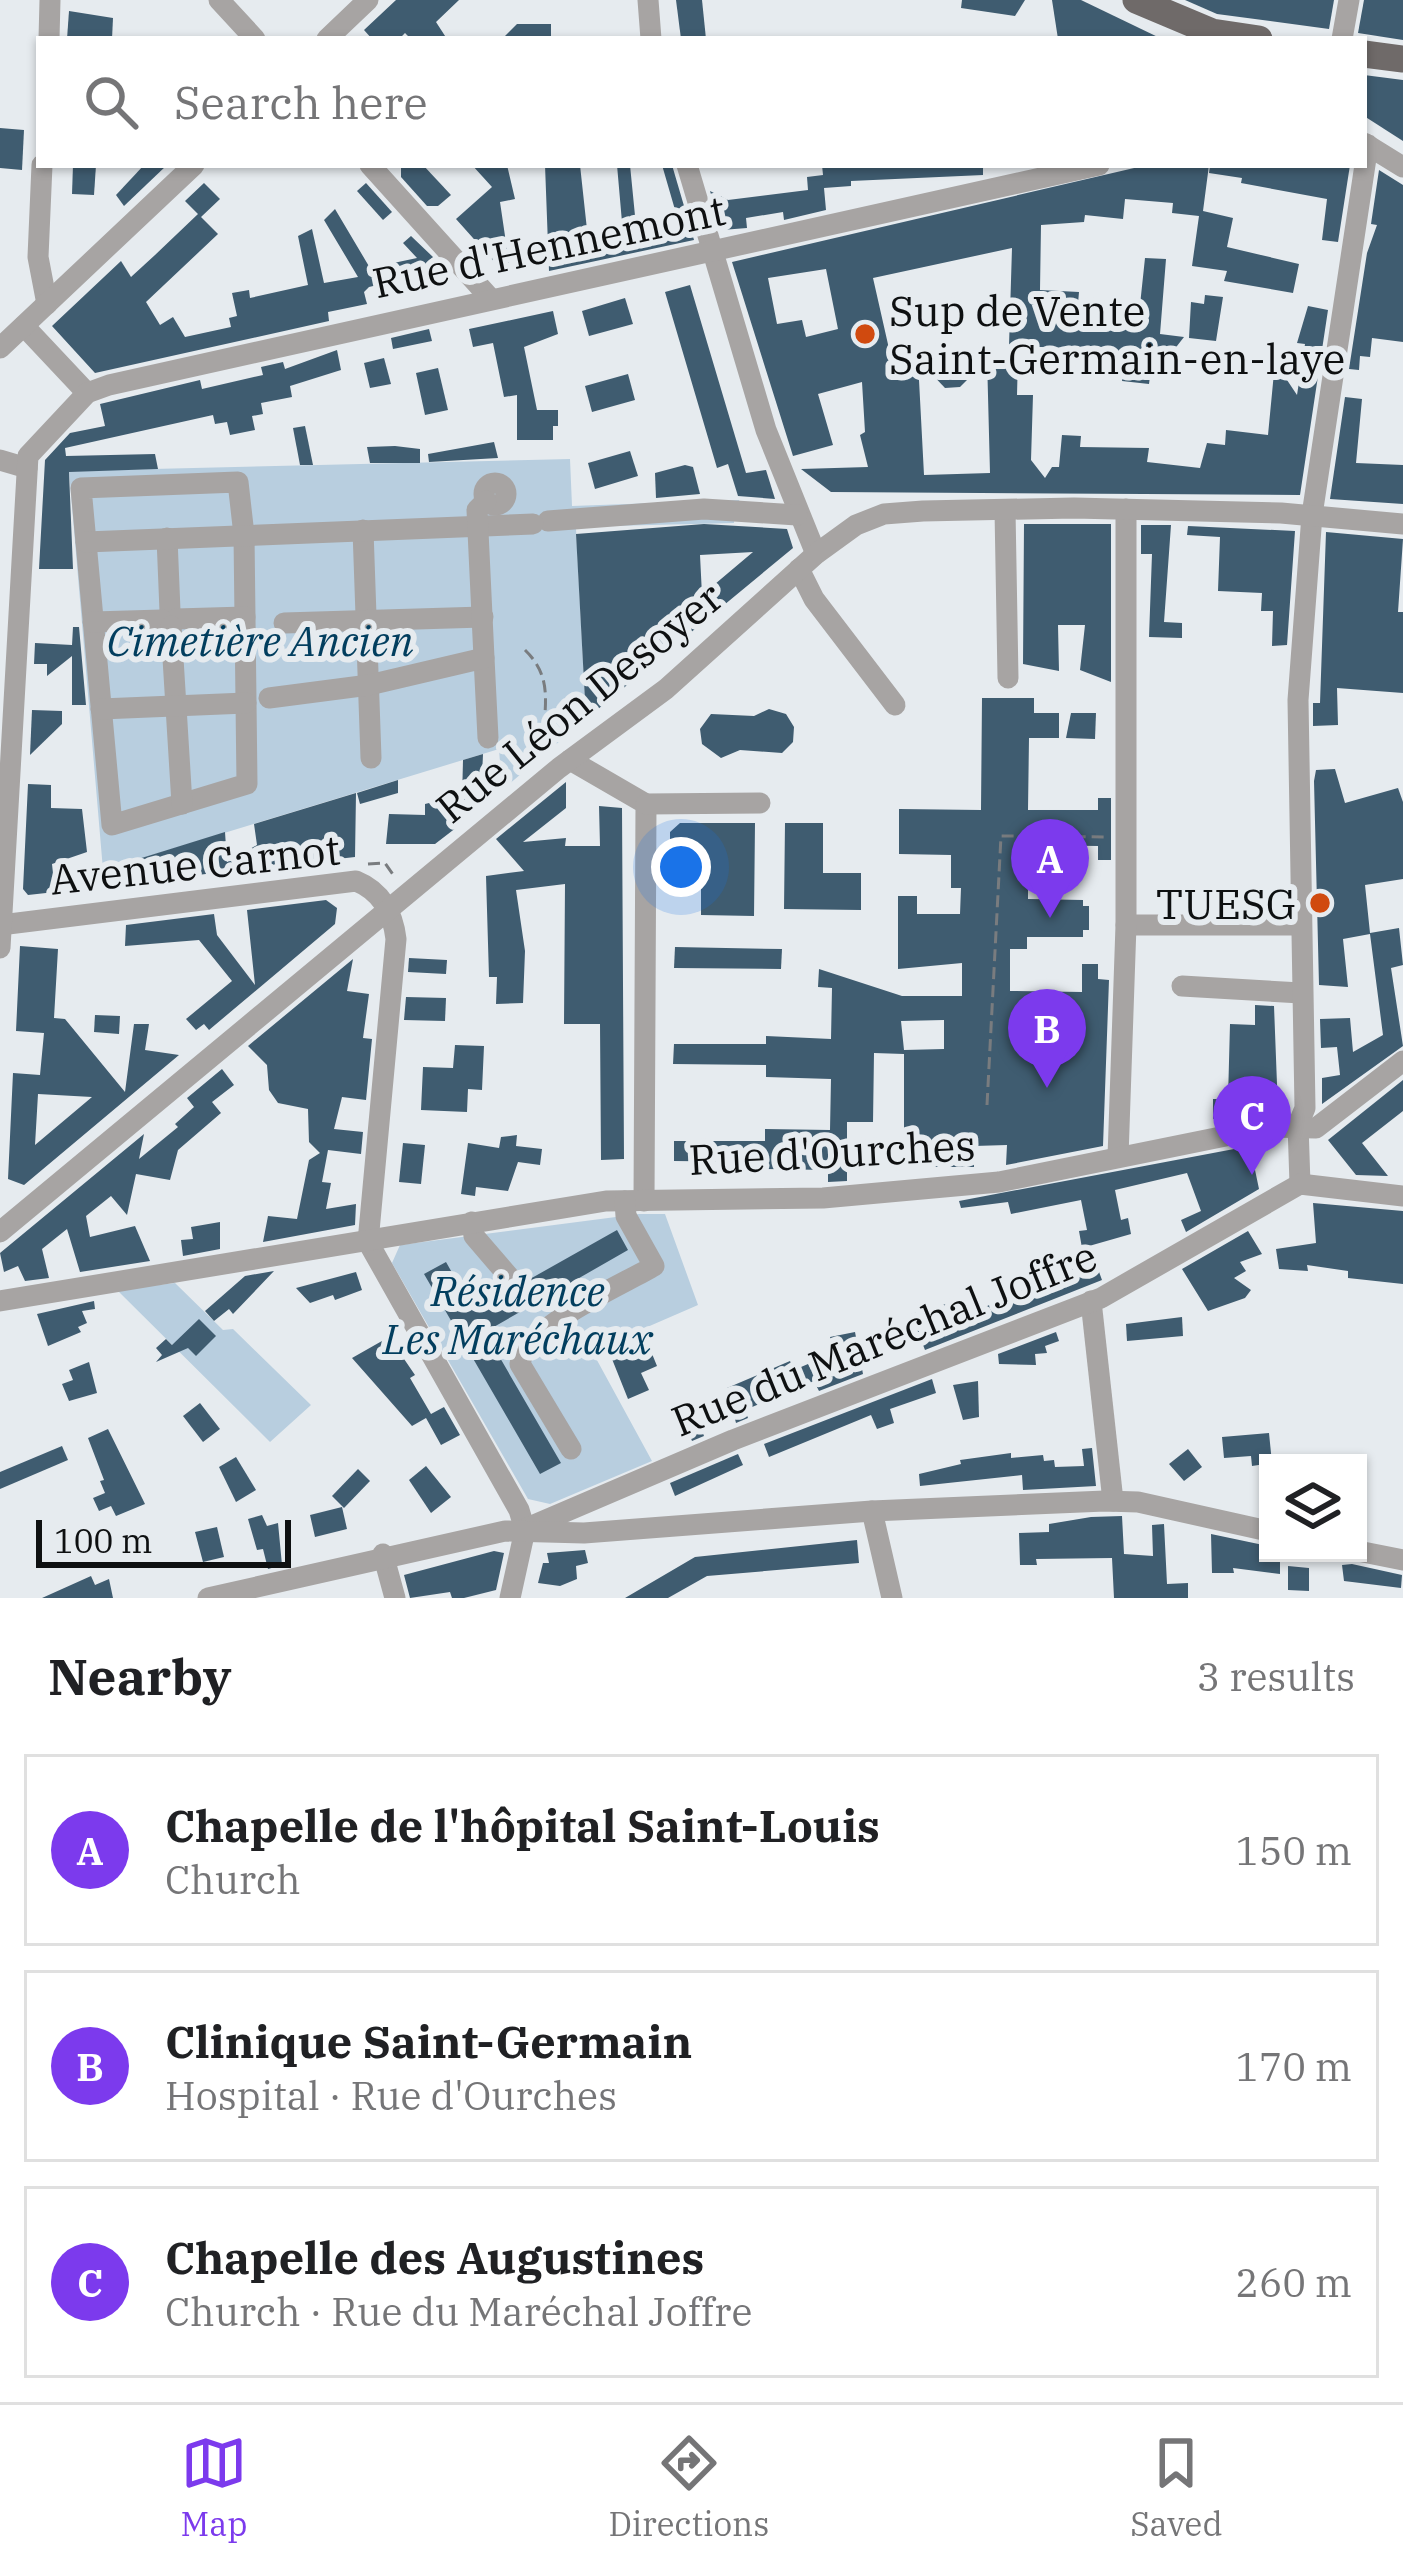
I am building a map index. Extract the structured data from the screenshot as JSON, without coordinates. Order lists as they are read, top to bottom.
{
  "streets": {
    "street": [
      "Rue d'Hennemont",
      "Rue Léon Desoyer",
      "Avenue Carnot",
      "Rue d'Ourches",
      "Rue du Maréchal Joffre"
    ]
  },
  "crossings": [
    ["Rue Léon Desoyer", "Avenue Carnot"]
  ],
  "parks": ["Cimetière Ancien", "Résidence Les Maréchaux"],
  "places": ["Sup de Vente Saint-Germain-en-laye", "TUESG"],
  "scale_bar": "100 m",
  "page": {
    "search": "Search here",
    "pins": ["A", "B", "C"],
    "scale": "100 m",
    "heading": ["Nearby", "3 results"],
    "list": [
      {
        "mark": "A",
        "name": "Chapelle de l'hôpital Saint-Louis",
        "note": "Church",
        "value": "150 m"
      },
      {
        "mark": "B",
        "name": "Clinique Saint-Germain",
        "note": "Hospital · Rue d'Ourches",
        "value": "170 m"
      },
      {
        "mark": "C",
        "name": "Chapelle des Augustines",
        "note": "Church · Rue du Maréchal Joffre",
        "value": "260 m"
      }
    ],
    "nav": ["Map", "Directions", "Saved"]
  }
}
